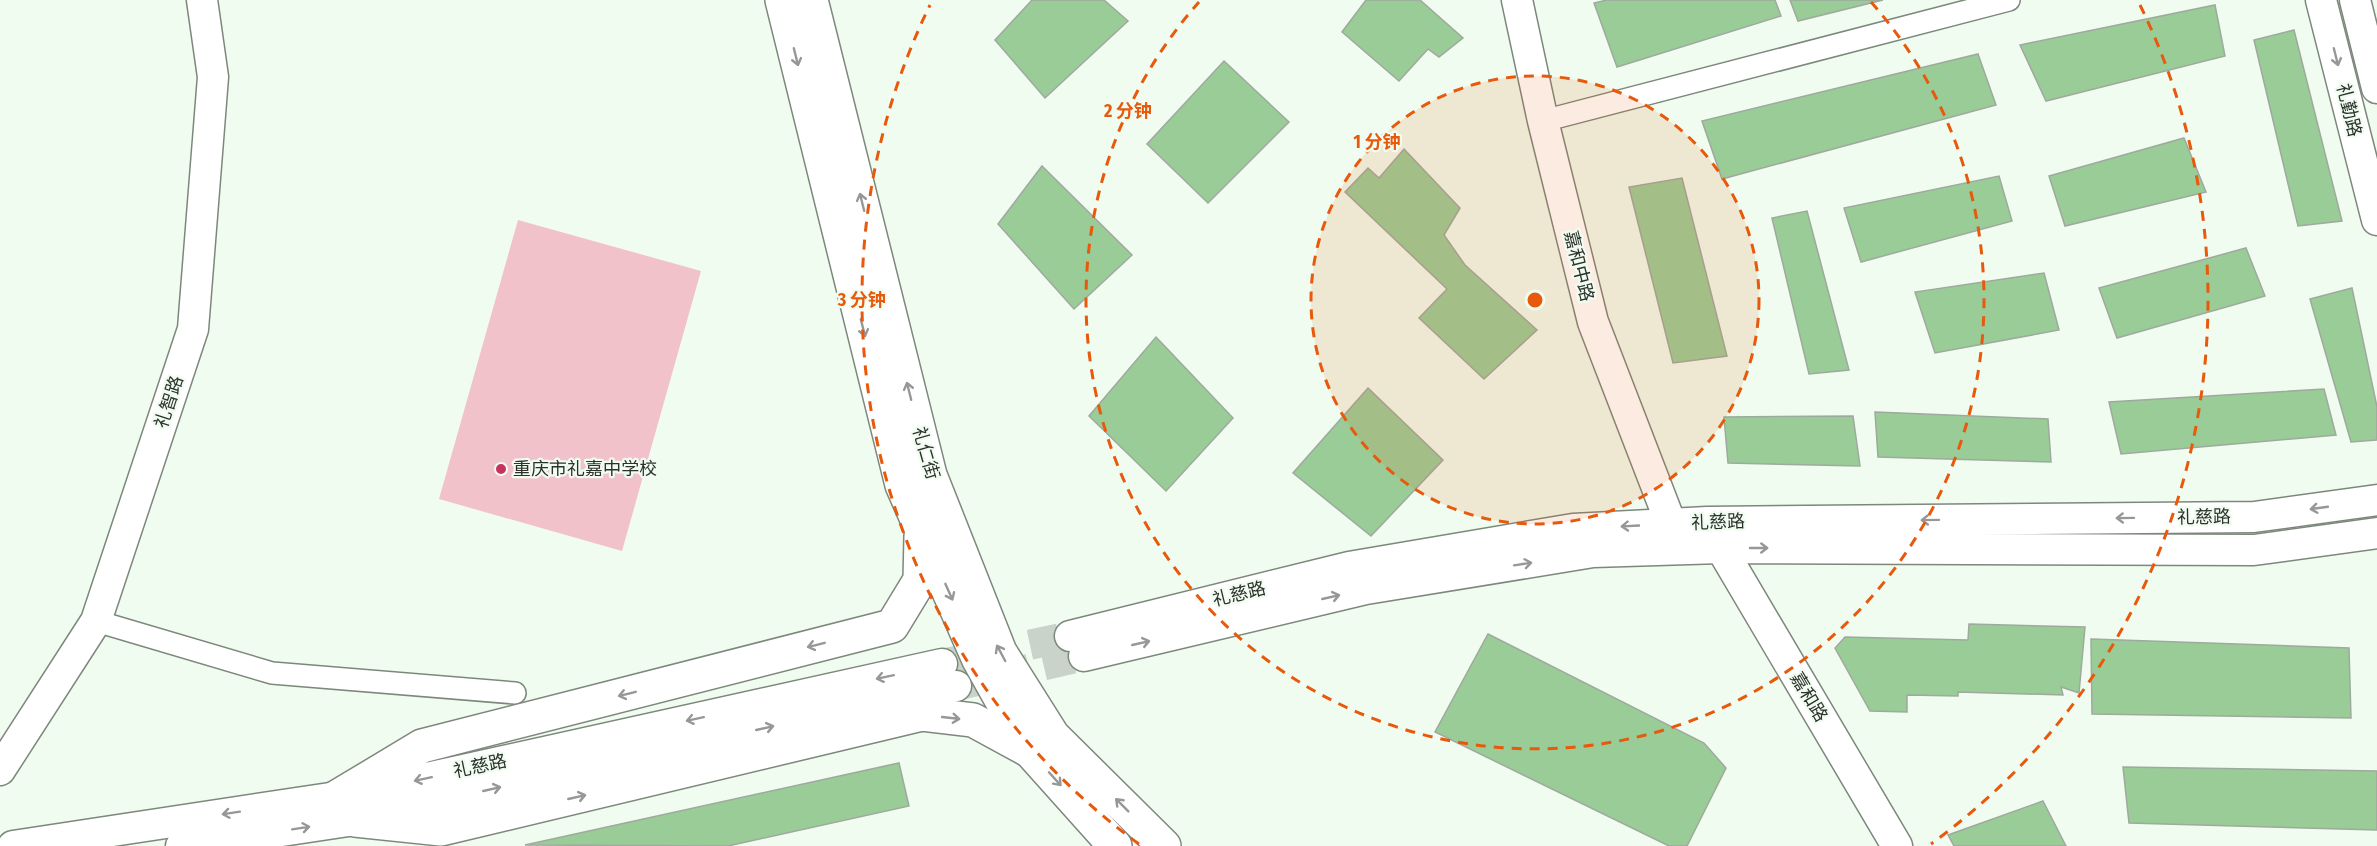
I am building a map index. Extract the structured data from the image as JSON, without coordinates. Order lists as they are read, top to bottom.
{
  "streets": {
    "main road": [
      "礼勤路",
      "嘉和中路",
      "礼智路",
      "礼仁街",
      "礼慈路",
      "嘉和路"
    ]
  },
  "crossings": [
    ["嘉和中路", "礼慈路"],
    ["礼慈路", "嘉和路"]
  ],
  "places": ["重庆市礼嘉中学校"],
  "rings": ["2 分钟", "1 分钟", "3 分钟"]
}
